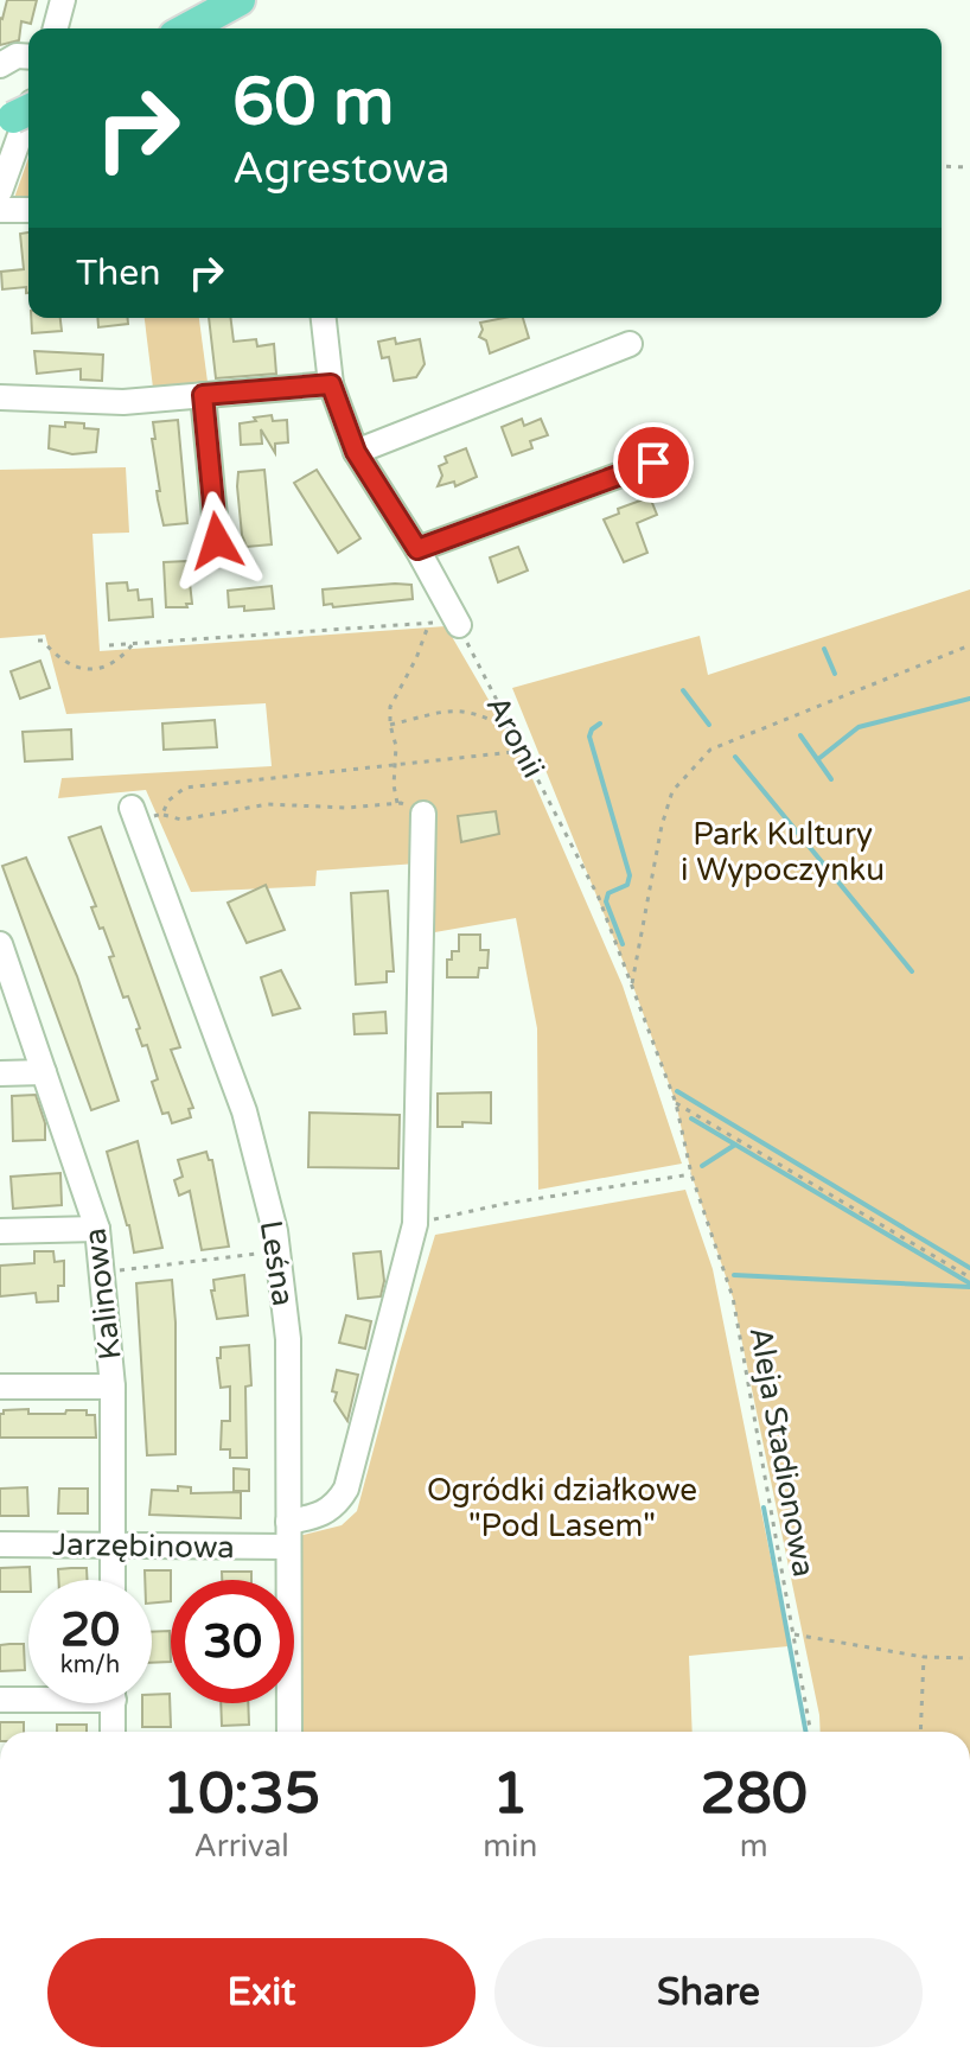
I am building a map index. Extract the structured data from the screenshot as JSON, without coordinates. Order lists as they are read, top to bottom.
{
  "streets": {
    "street": ["Leśna", "Kalinowa", "Jarzębinowa"],
    "path": ["Aronii", "Aleja Stadionowa"]
  },
  "crossings": [
    ["Aronii", "Aleja Stadionowa"],
    ["Leśna", "Jarzębinowa"],
    ["Kalinowa", "Jarzębinowa"]
  ],
  "parks": ["Park Kultury i Wypoczynku", "Ogródki działkowe \"Pod Lasem\""],
  "page": {
    "turn": ["60 m", "Agrestowa"],
    "then": "Then",
    "speed": "20 km/h",
    "limit": "30",
    "eta": [
      "10:35",
      "Arrival",
      "1",
      "min",
      "280",
      "m"
    ],
    "buttons": ["Exit", "Share"]
  }
}
